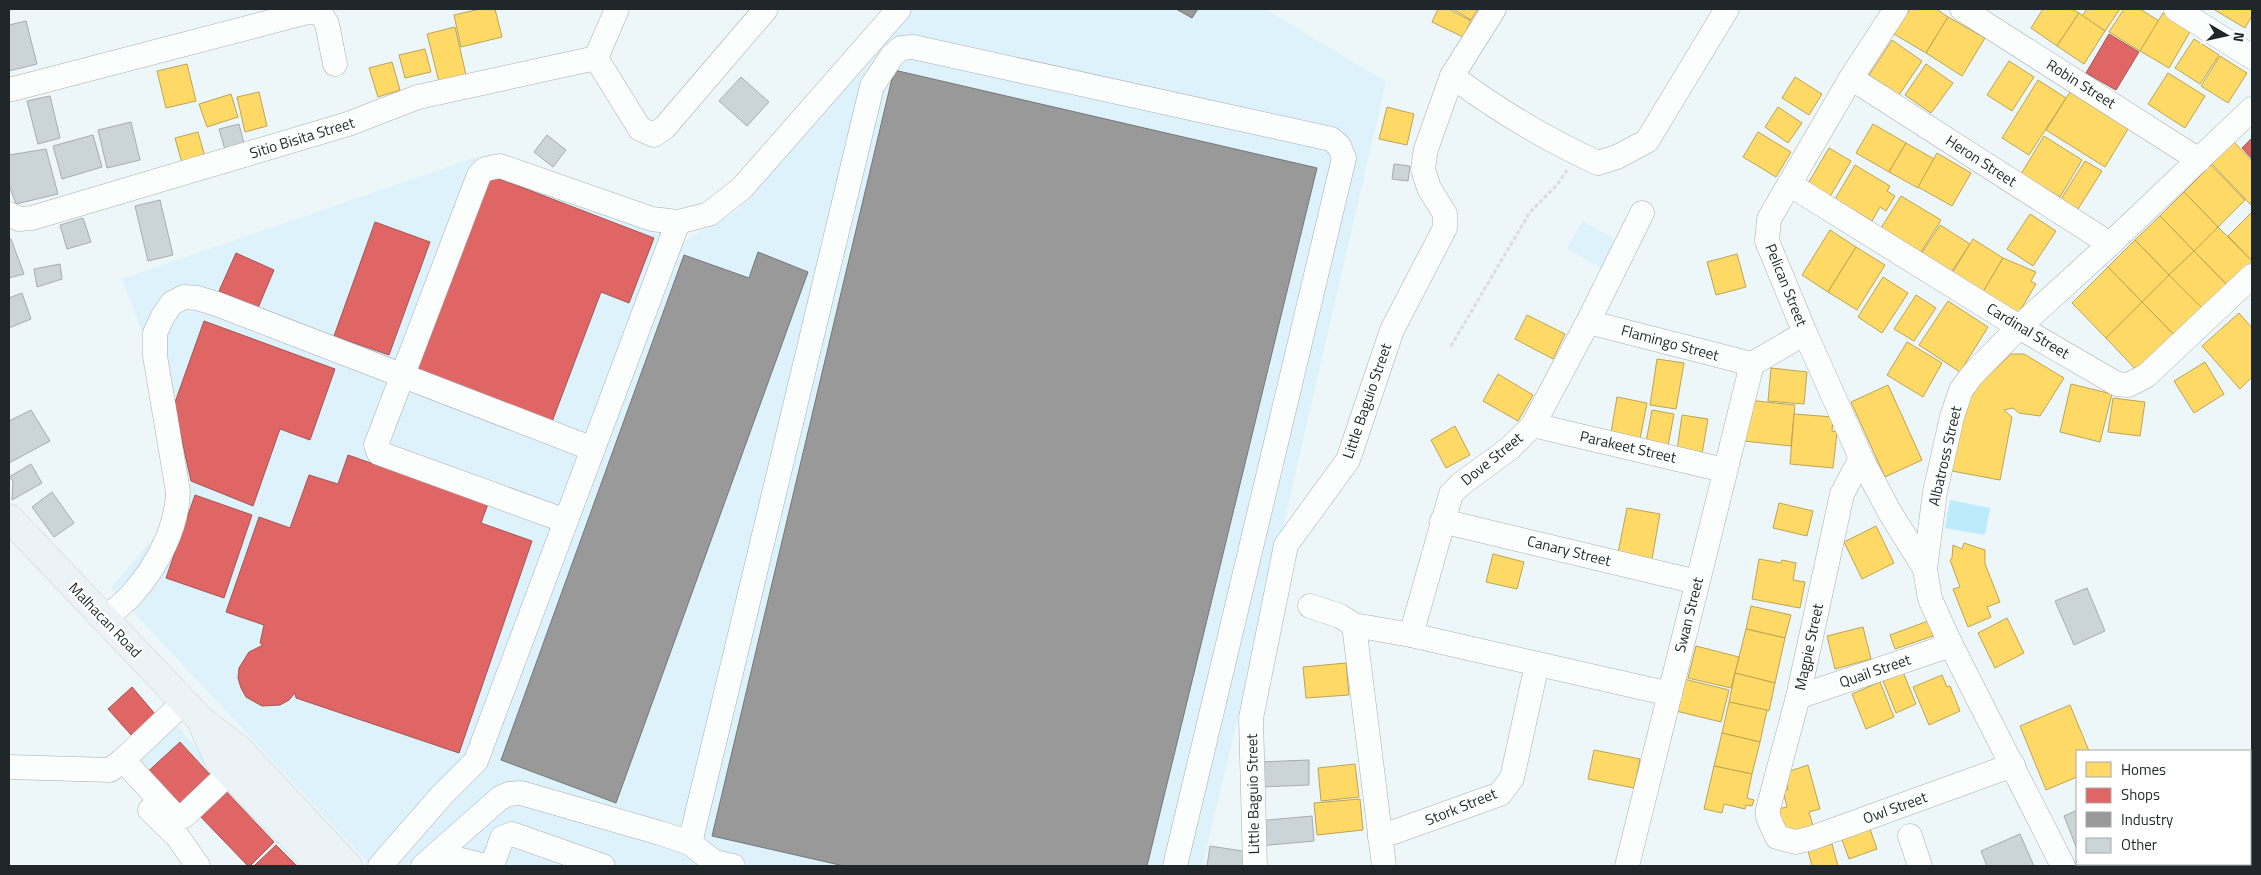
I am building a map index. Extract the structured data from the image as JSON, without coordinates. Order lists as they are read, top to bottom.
{
  "streets": {
    "main road": ["Malhacan Road"],
    "street": [
      "Robin Street",
      "Sitio Bisita Street",
      "Heron Street",
      "Pelican Street",
      "Cardinal Street",
      "Flamingo Street",
      "Little Baguio Street",
      "Parakeet Street",
      "Albatross Street",
      "Dove Street",
      "Canary Street",
      "Swan Street",
      "Magpie Street",
      "Quail Street",
      "Stork Street",
      "Owl Street"
    ]
  },
  "crossings": [
    ["Robin Street", "Albatross Street"],
    ["Heron Street", "Pelican Street"],
    ["Heron Street", "Albatross Street"],
    ["Pelican Street", "Cardinal Street"],
    ["Pelican Street", "Albatross Street"],
    ["Pelican Street", "Magpie Street"],
    ["Cardinal Street", "Albatross Street"],
    ["Flamingo Street", "Dove Street"],
    ["Flamingo Street", "Swan Street"],
    ["Parakeet Street", "Dove Street"],
    ["Parakeet Street", "Swan Street"],
    ["Albatross Street", "Quail Street"],
    ["Albatross Street", "Owl Street"],
    ["Dove Street", "Canary Street"],
    ["Canary Street", "Swan Street"],
    ["Magpie Street", "Quail Street"],
    ["Magpie Street", "Owl Street"]
  ],
  "legend": [
    "Homes",
    "Shops",
    "Industry",
    "Other"
  ],
  "north": "right"
}
